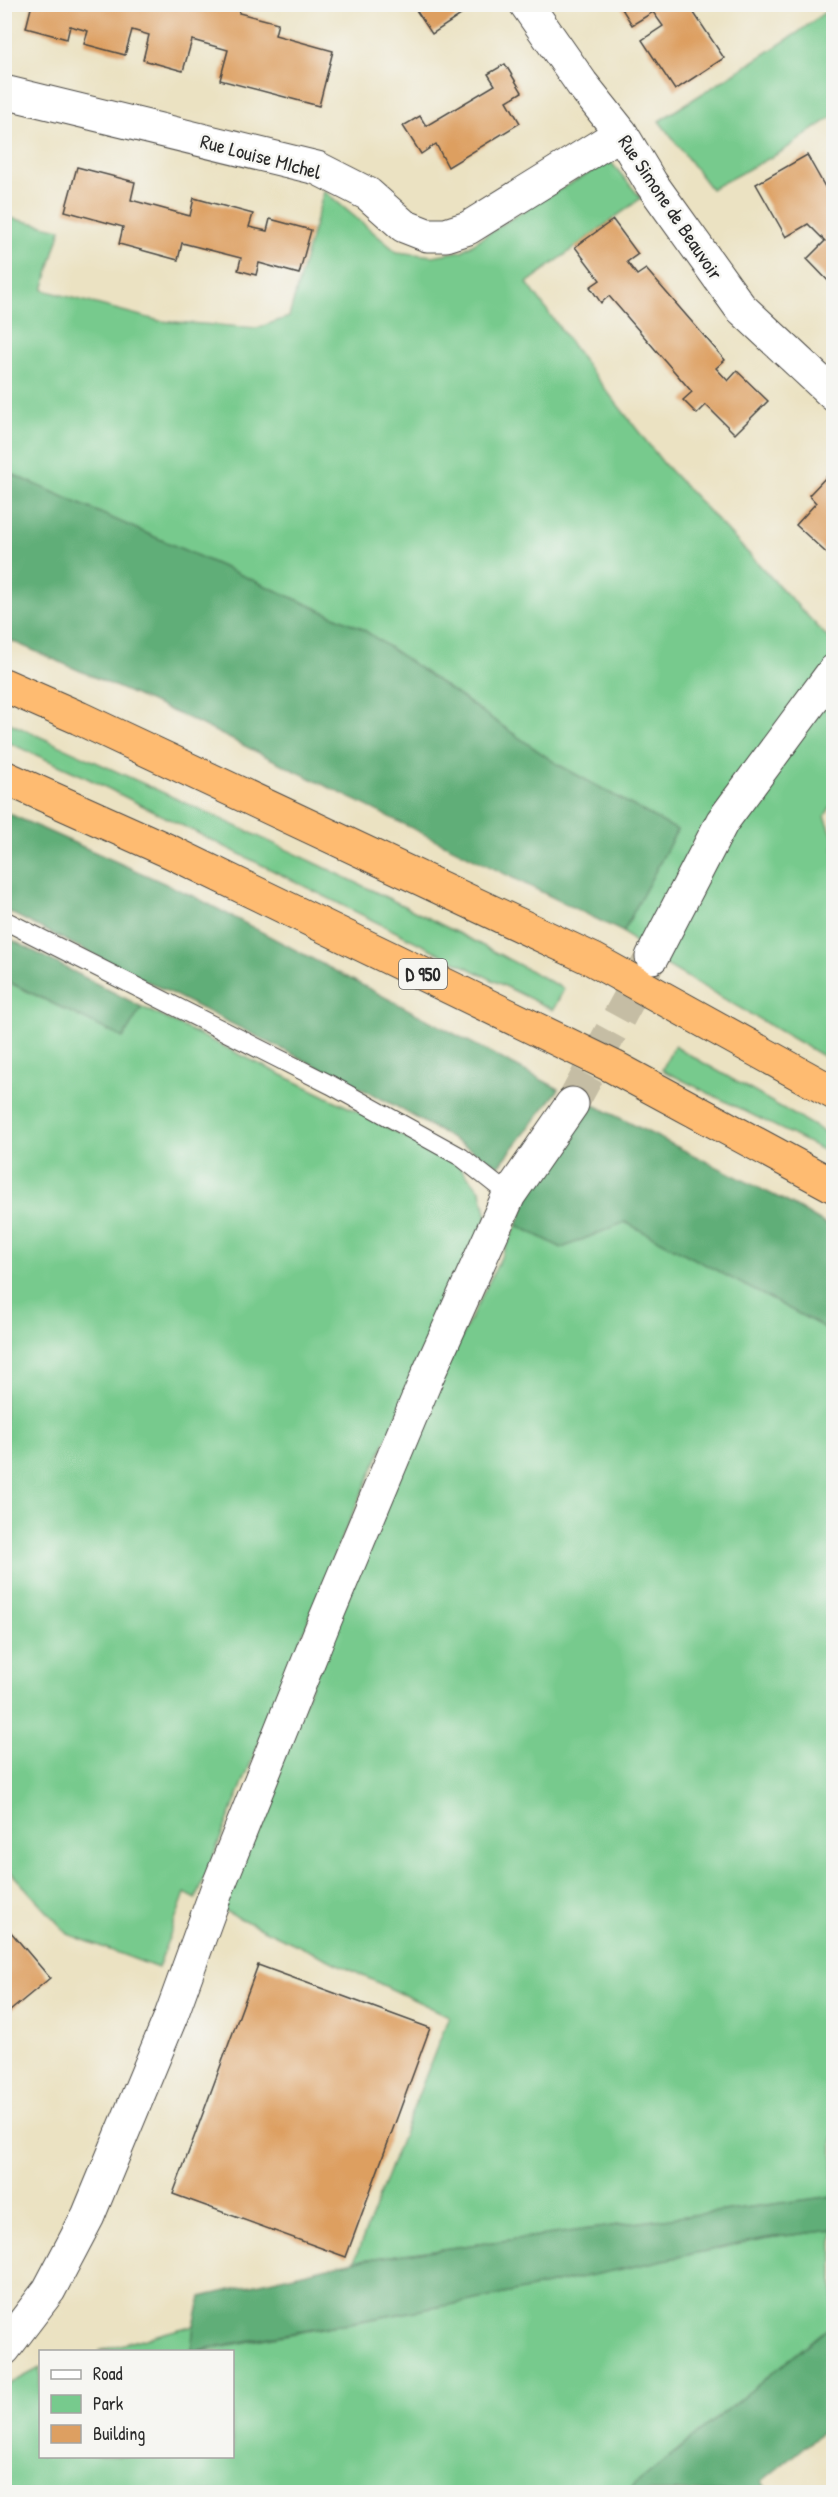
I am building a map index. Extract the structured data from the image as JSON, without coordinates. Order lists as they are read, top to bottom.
{
  "streets": {
    "highway": ["D 950"],
    "street": ["Rue Louise MIchel", "Rue Simone de Beauvoir"]
  },
  "crossings": [
    ["Rue Louise MIchel", "Rue Simone de Beauvoir"]
  ],
  "legend": ["Road", "Park", "Building"]
}
